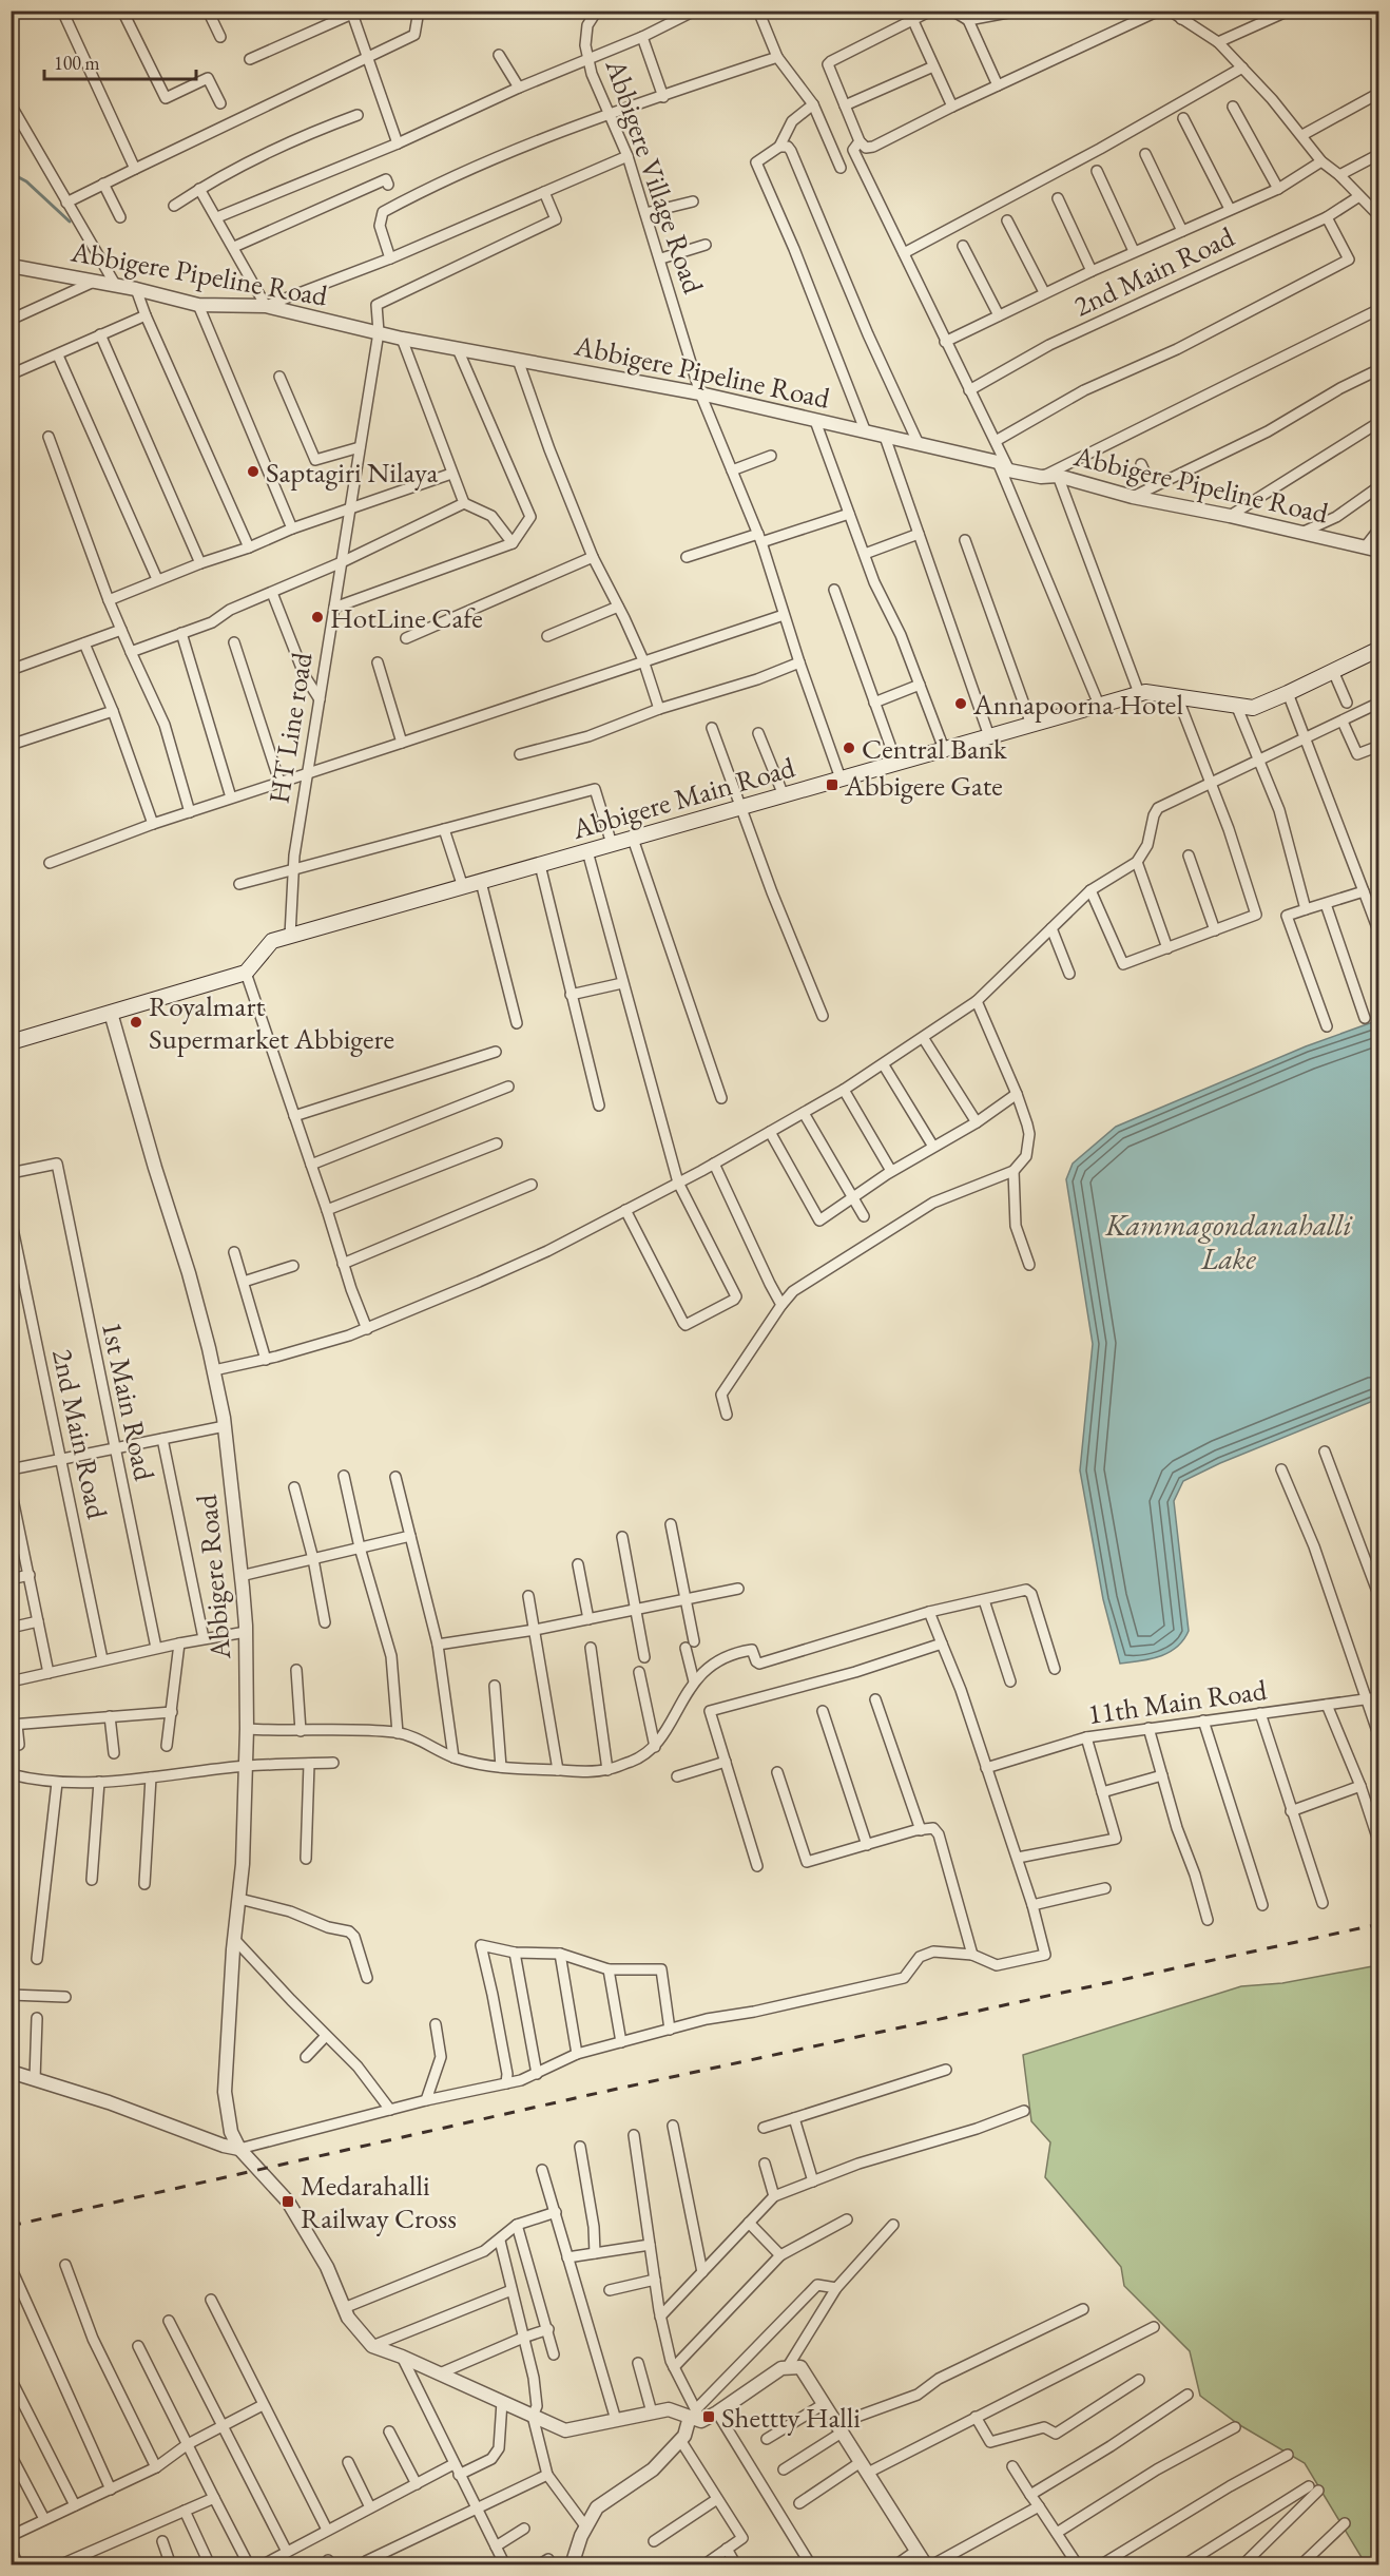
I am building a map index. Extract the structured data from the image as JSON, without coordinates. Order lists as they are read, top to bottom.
{
  "streets": {
    "main road": ["Abbigere Main Road"],
    "street": [
      "Abbigere Village Road",
      "2nd Main Road",
      "Abbigere Pipeline Road",
      "HT Line road",
      "1st Main Road",
      "Abbigere Road",
      "11th Main Road"
    ]
  },
  "crossings": [
    ["Abbigere Village Road", "Abbigere Pipeline Road"],
    ["Abbigere Village Road", "Abbigere Main Road"],
    ["Abbigere Pipeline Road", "HT Line road"],
    ["HT Line road", "Abbigere Main Road"]
  ],
  "water": ["Kammagondanahalli Lake"],
  "places": {
    "other": [
      "Saptagiri Nilaya",
      "HotLine Cafe",
      "Annapoorna Hotel",
      "Central Bank",
      "Royalmart Supermarket Abbigere"
    ],
    "transit": ["Abbigere Gate", "Medarahalli Railway Cross", "Shettty Halli"]
  },
  "scale_bar": "100 m"
}
